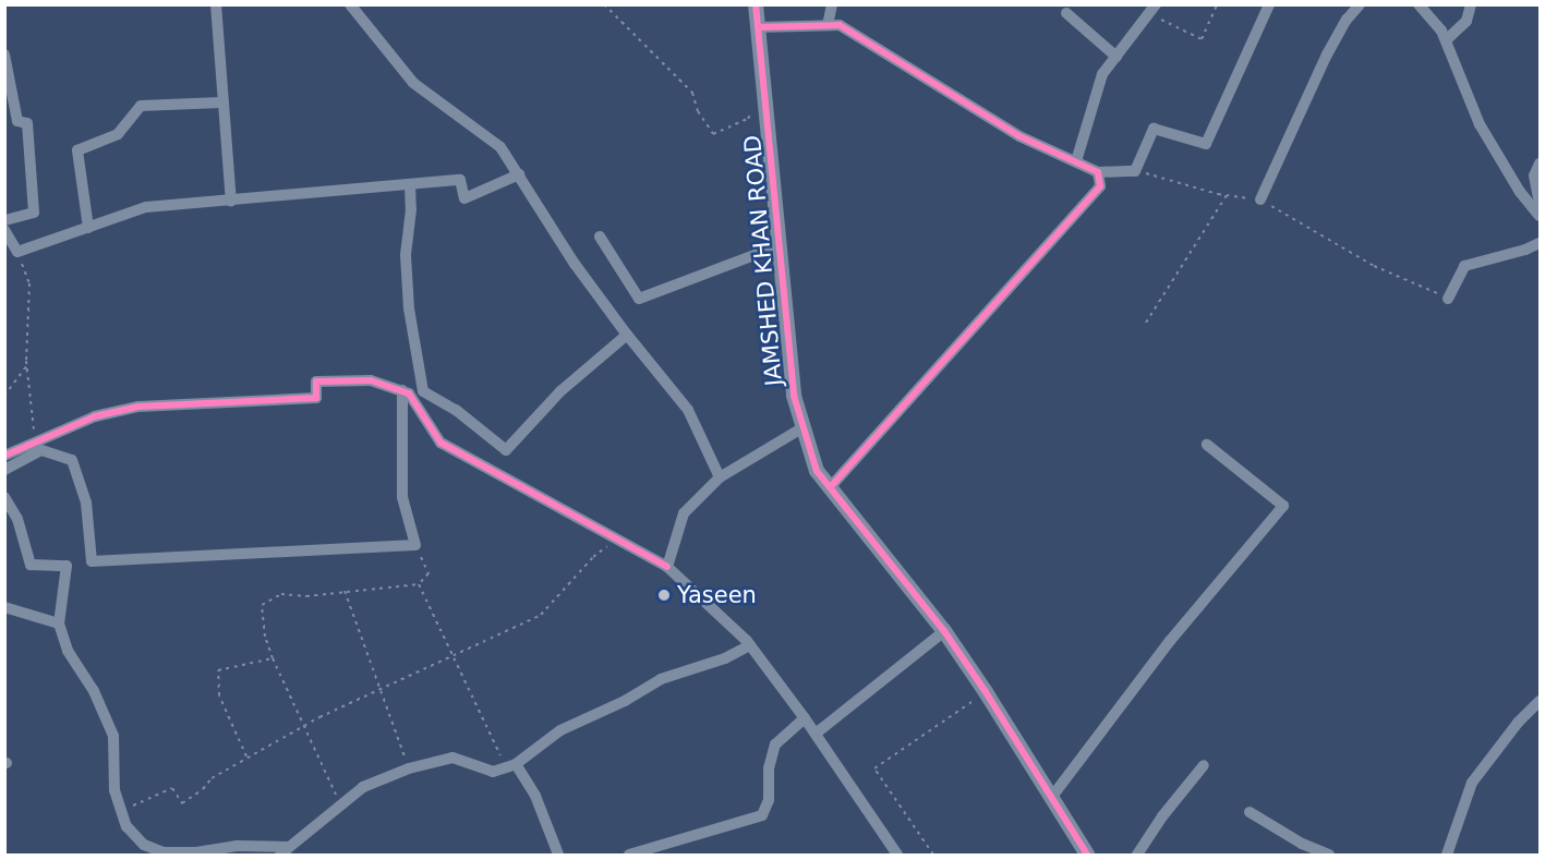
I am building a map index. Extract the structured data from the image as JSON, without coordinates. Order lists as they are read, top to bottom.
{
  "streets": {
    "street": ["JAMSHED KHAN ROAD"]
  },
  "places": ["Yaseen"]
}
